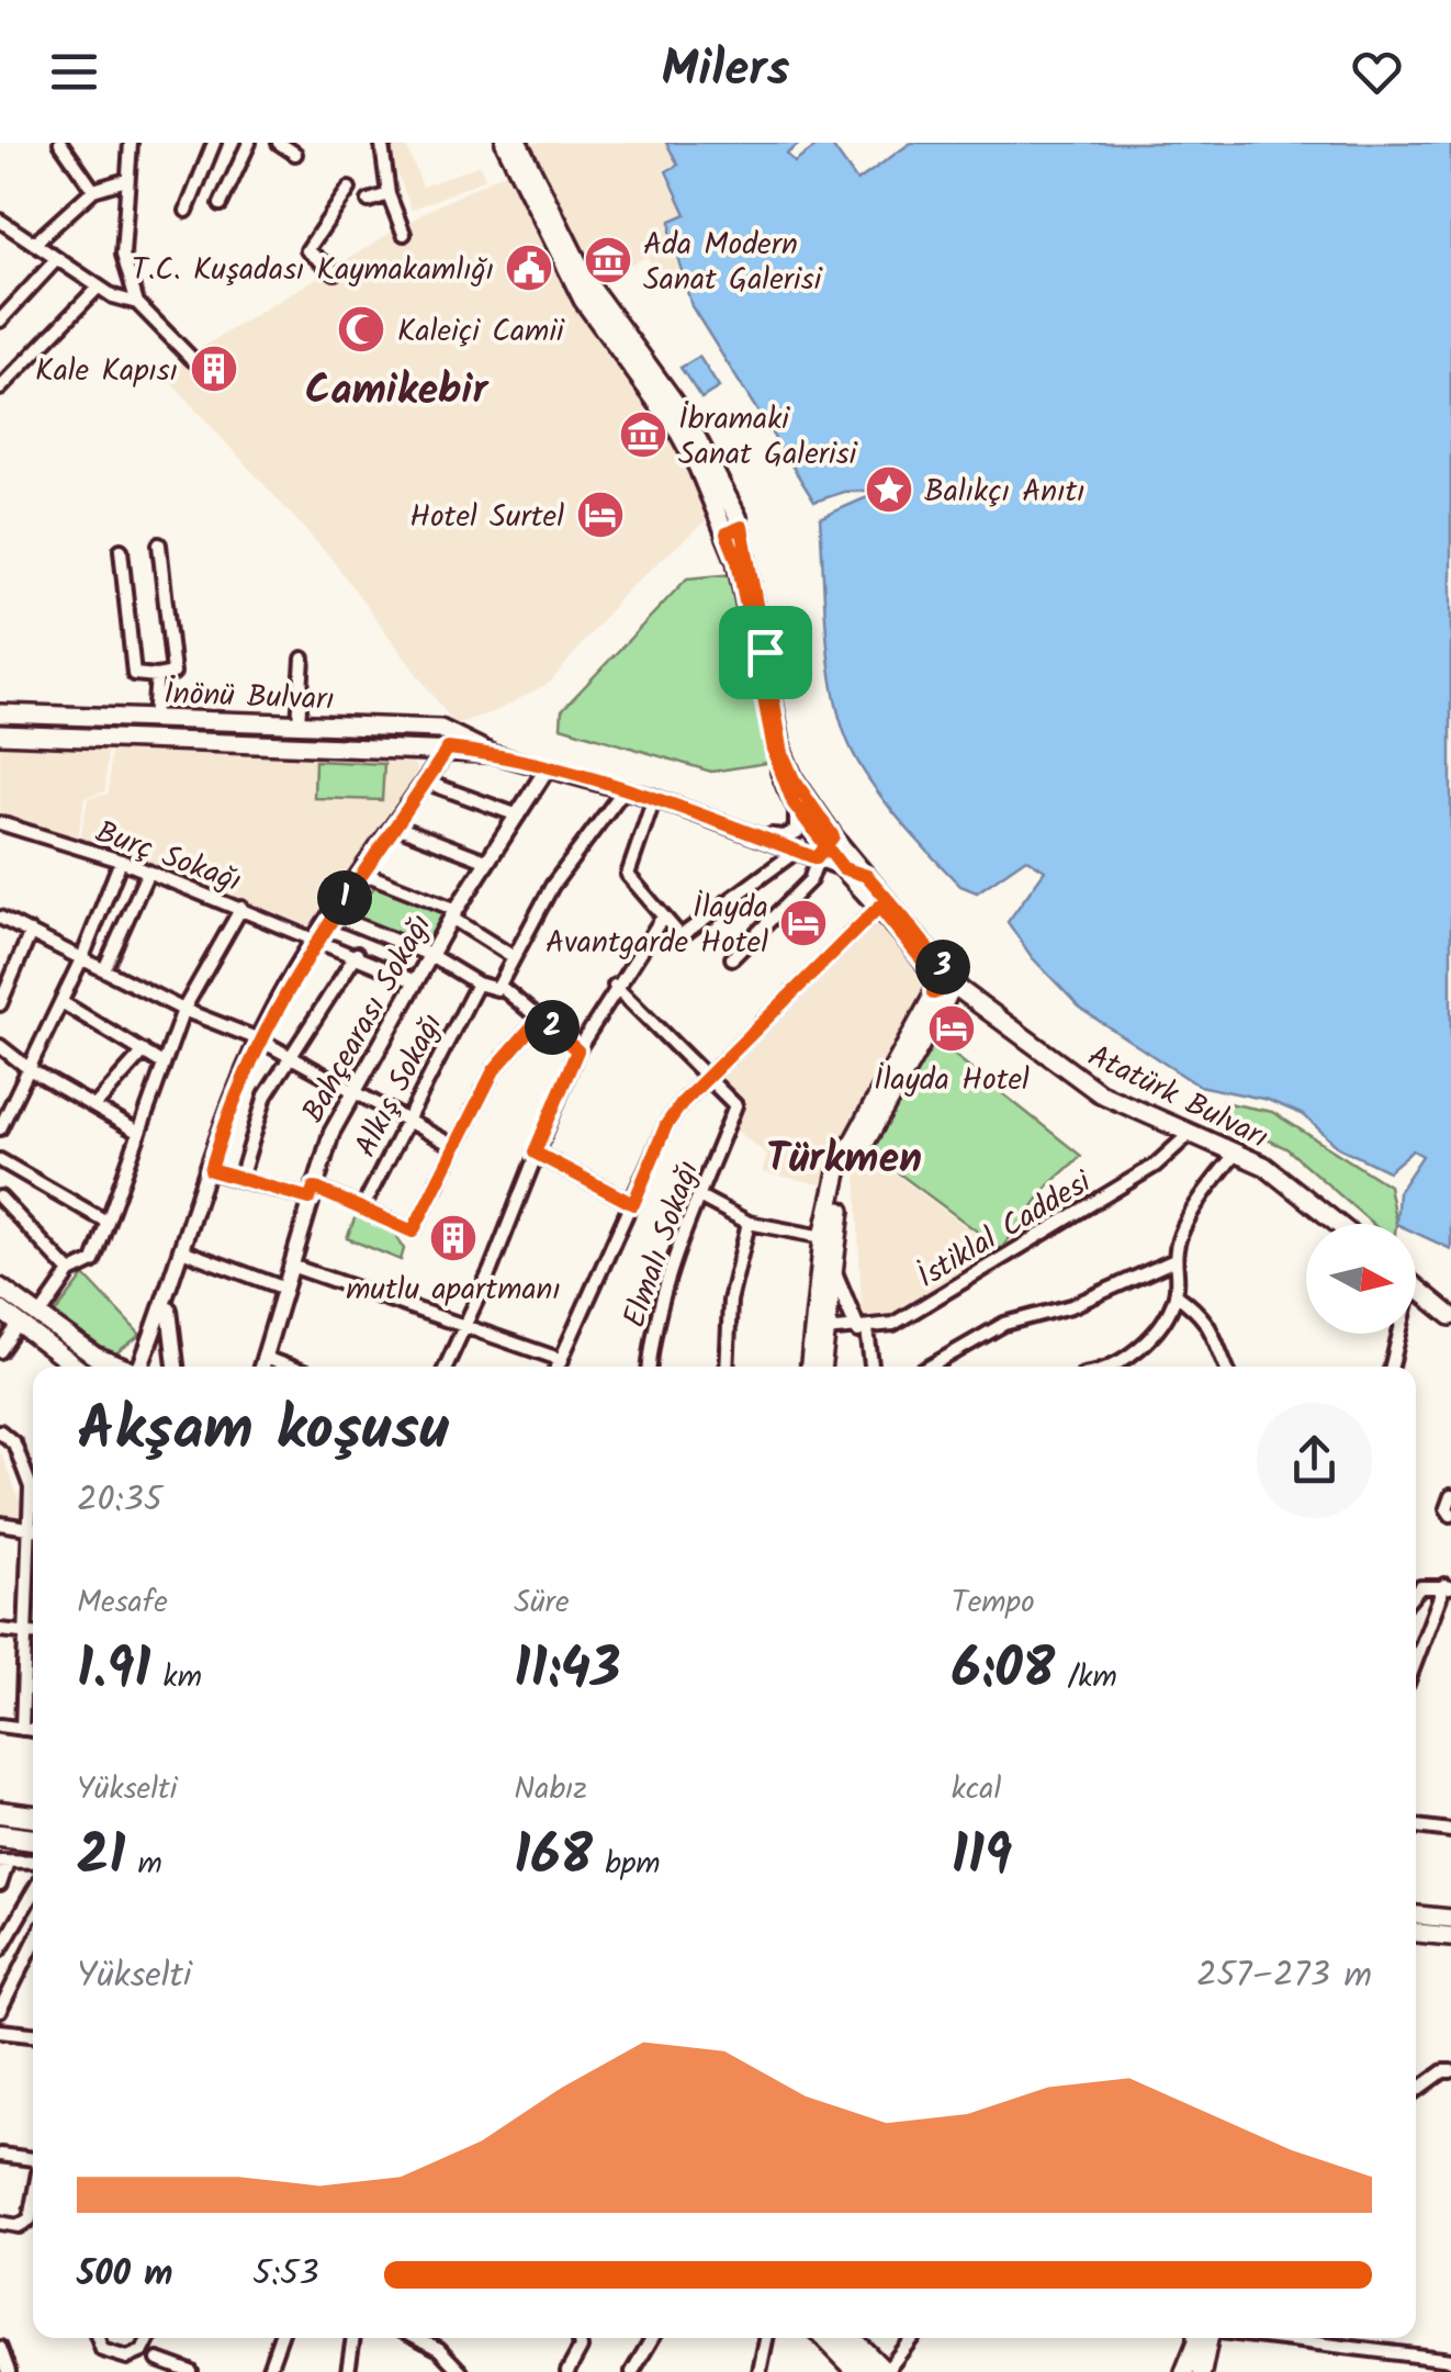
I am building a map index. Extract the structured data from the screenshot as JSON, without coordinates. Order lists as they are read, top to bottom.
{
  "streets": {
    "main road": ["İnönü Bulvarı", "Atatürk Bulvarı"],
    "street": [
      "Burç Sokağı",
      "Bahçearası Sokağı",
      "Alkış Sokağı",
      "İstiklal Caddesi",
      "Elmalı Sokağı"
    ]
  },
  "crossings": [
    ["İnönü Bulvarı", "Bahçearası Sokağı"],
    ["İnönü Bulvarı", "Atatürk Bulvarı"],
    ["Burç Sokağı", "Bahçearası Sokağı"],
    ["Atatürk Bulvarı", "İstiklal Caddesi"]
  ],
  "districts": ["Camikebir", "Türkmen"],
  "places": {
    "museum": ["Ada Modern Sanat Galerisi", "İbramaki Sanat Galerisi"],
    "public building": ["T.C. Kuşadası Kaymakamlığı"],
    "mosque": ["Kaleiçi Camii"],
    "building": ["Kale Kapısı", "mutlu apartmanı"],
    "place": ["Balıkçı Anıtı"],
    "hotel": ["Hotel Surtel", "İlayda Avantgarde Hotel", "İlayda Hotel"]
  },
  "north": "right",
  "page": {
    "header": "Milers",
    "pins": ["1", "3", "2"],
    "heading": ["Akşam koşusu", "20:35"],
    "stats": [
      ["Mesafe", "1.91 km"],
      ["Süre", "11:43"],
      ["Tempo", "6:08 /km"],
      ["Yükselti", "21 m"],
      ["Nabız", "168 bpm"],
      ["kcal", "119"]
    ],
    "chart": ["Yükselti", "257–273 m"],
    "list": [
      {
        "name": "500 m",
        "note": "5:53"
      }
    ]
  }
}
